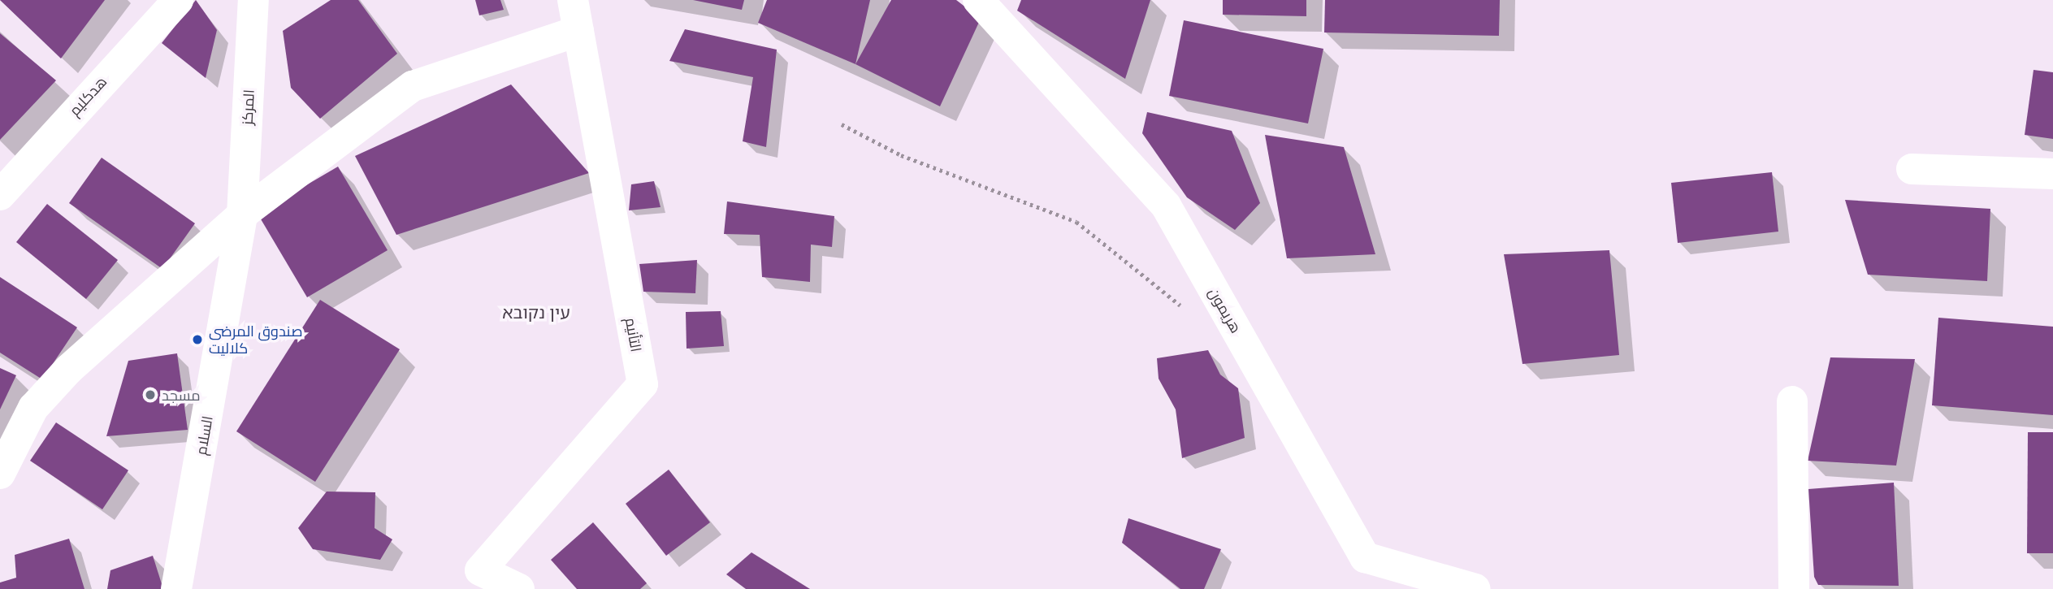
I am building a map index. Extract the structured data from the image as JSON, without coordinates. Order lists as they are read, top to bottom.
{
  "streets": {
    "street": [
      "هدكليم",
      "المركز",
      "هريمون",
      "التأنيم",
      "السلام"
    ]
  },
  "crossings": [
    ["المركز", "السلام"]
  ],
  "districts": ["עין נקובא"],
  "places": ["صندوق المرضى كلاليت", "مسجد"]
}
